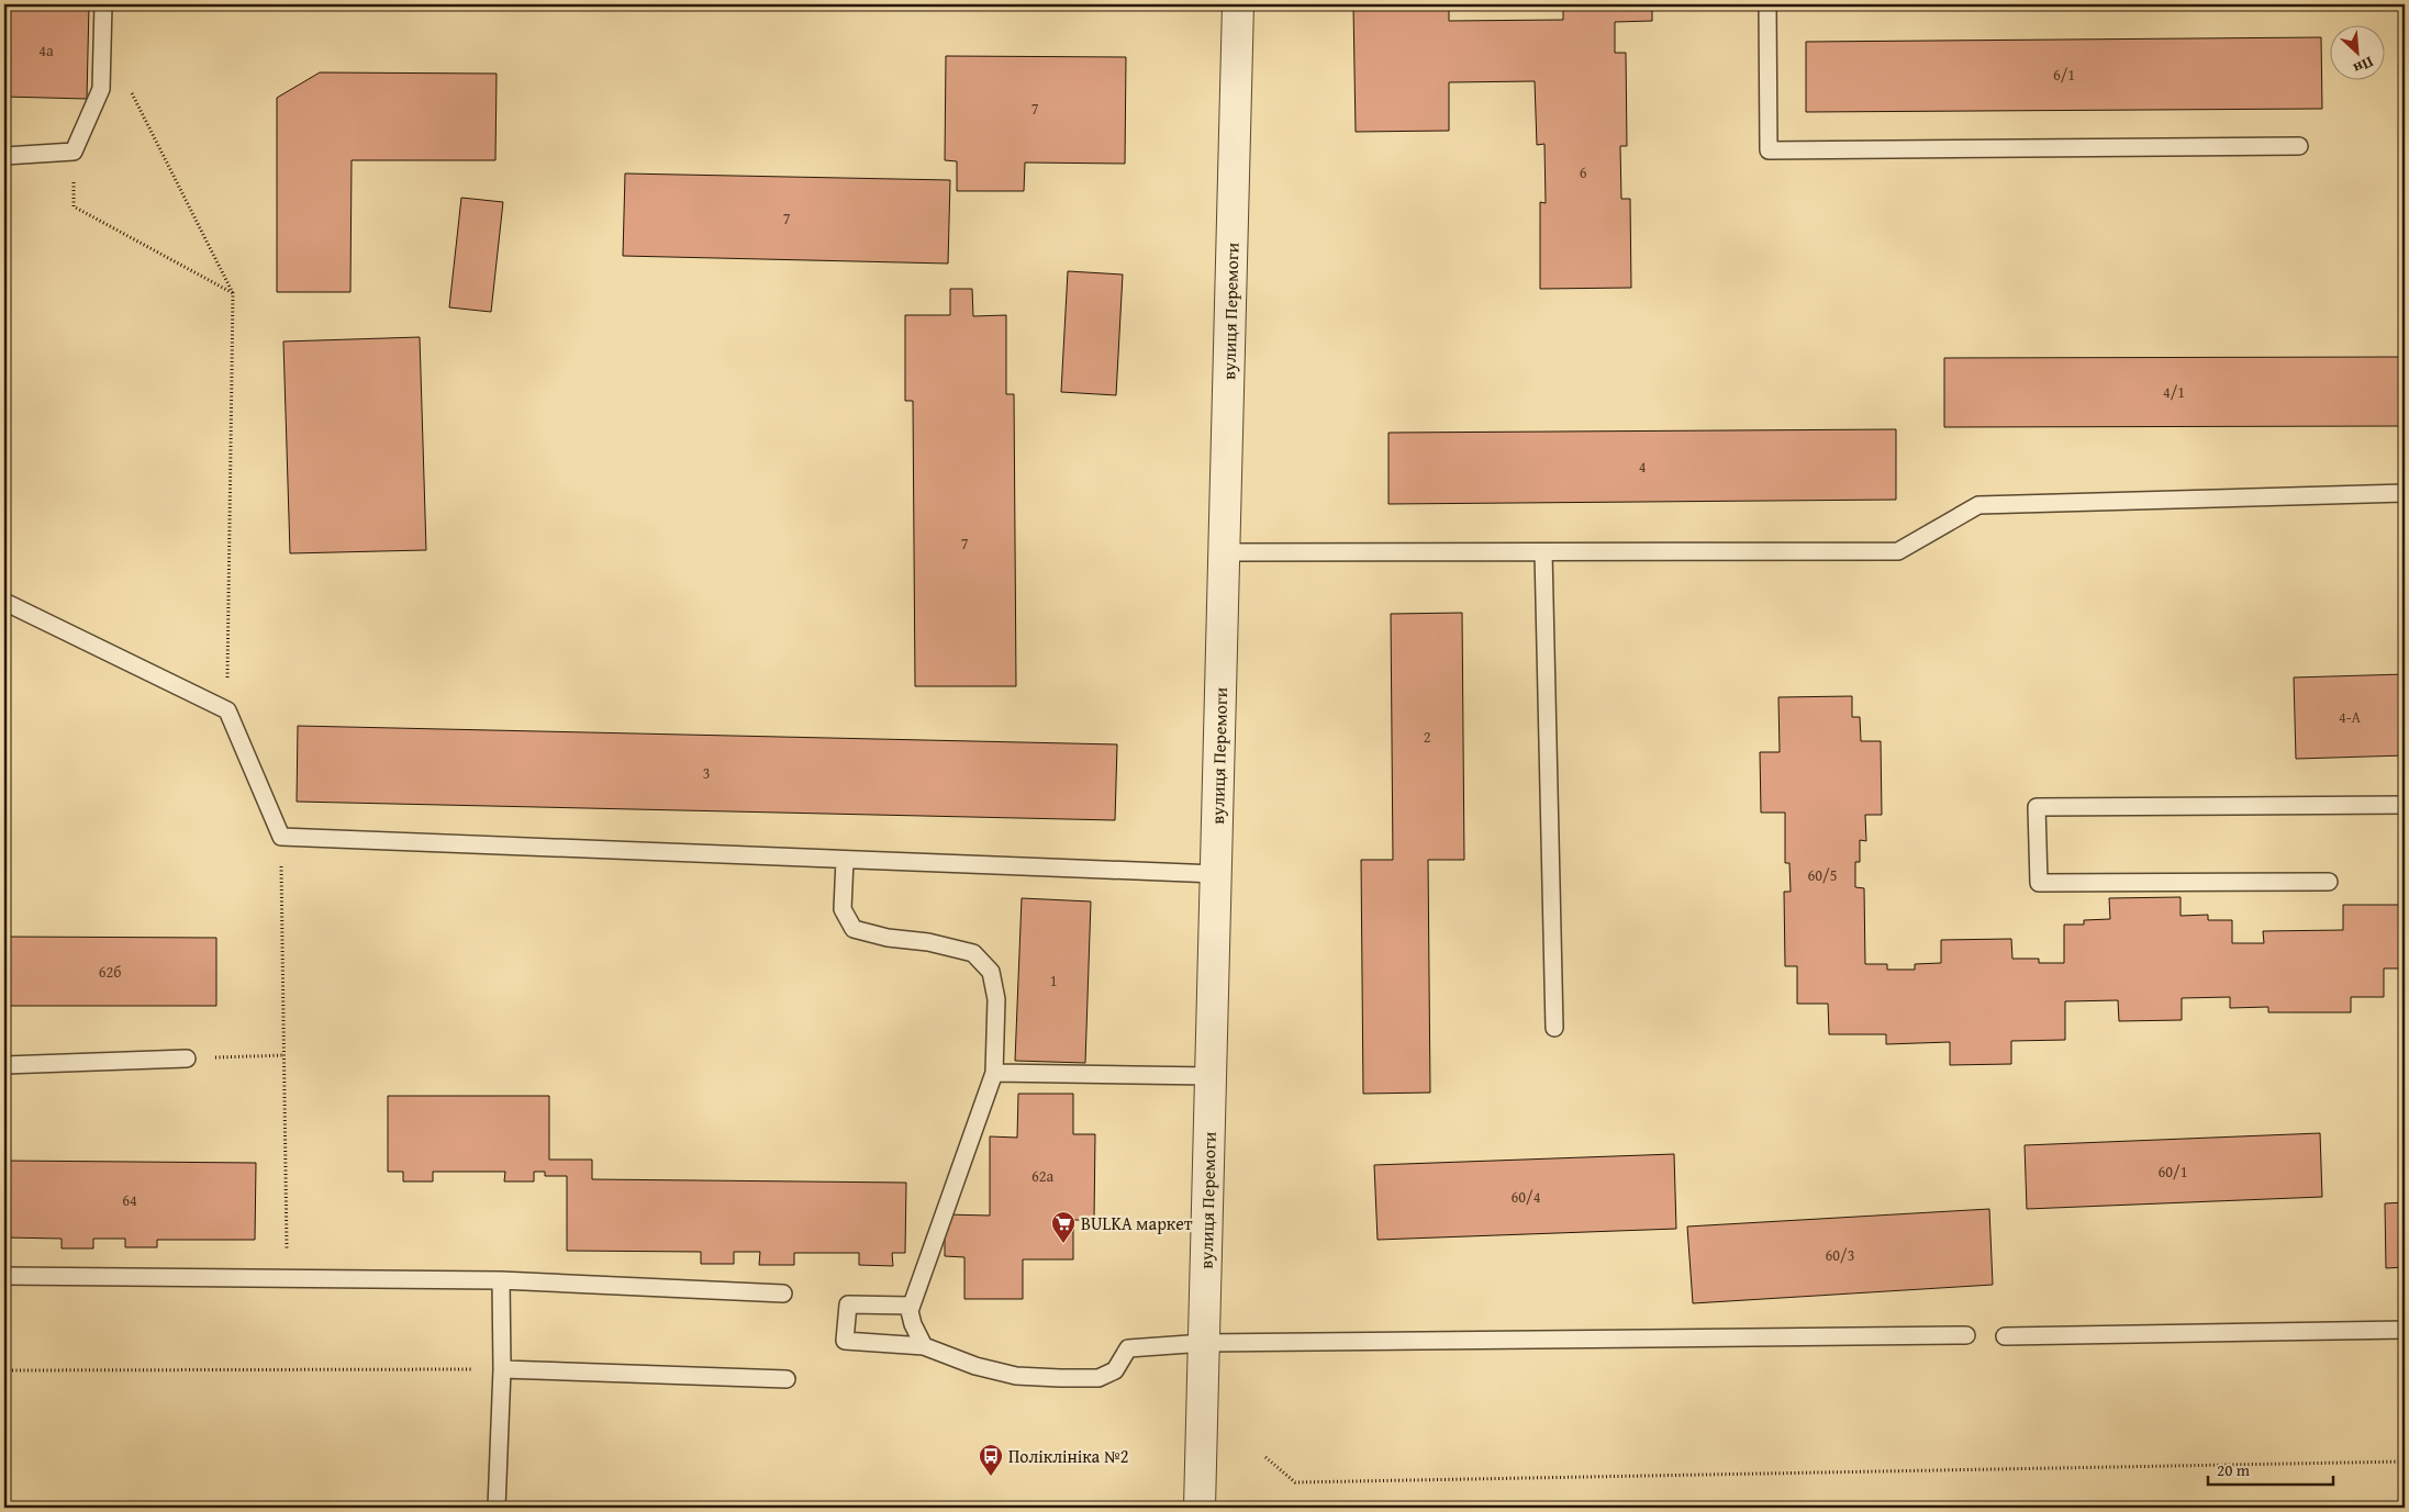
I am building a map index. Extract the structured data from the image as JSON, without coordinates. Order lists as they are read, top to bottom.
{
  "streets": {
    "street": ["вулиця Перемоги"]
  },
  "places": {
    "supermarket": ["BULKA маркет"],
    "bus stop": ["Поліклініка №2"]
  },
  "house_numbers": [
    "4а",
    "6/1",
    "7",
    "6",
    "7",
    "4/1",
    "4",
    "7",
    "4-A",
    "2",
    "3",
    "60/5",
    "62б",
    "1",
    "60/1",
    "62а",
    "60/4",
    "64",
    "60/3"
  ],
  "scale_bar": "20 m",
  "north": "bottom right"
}
